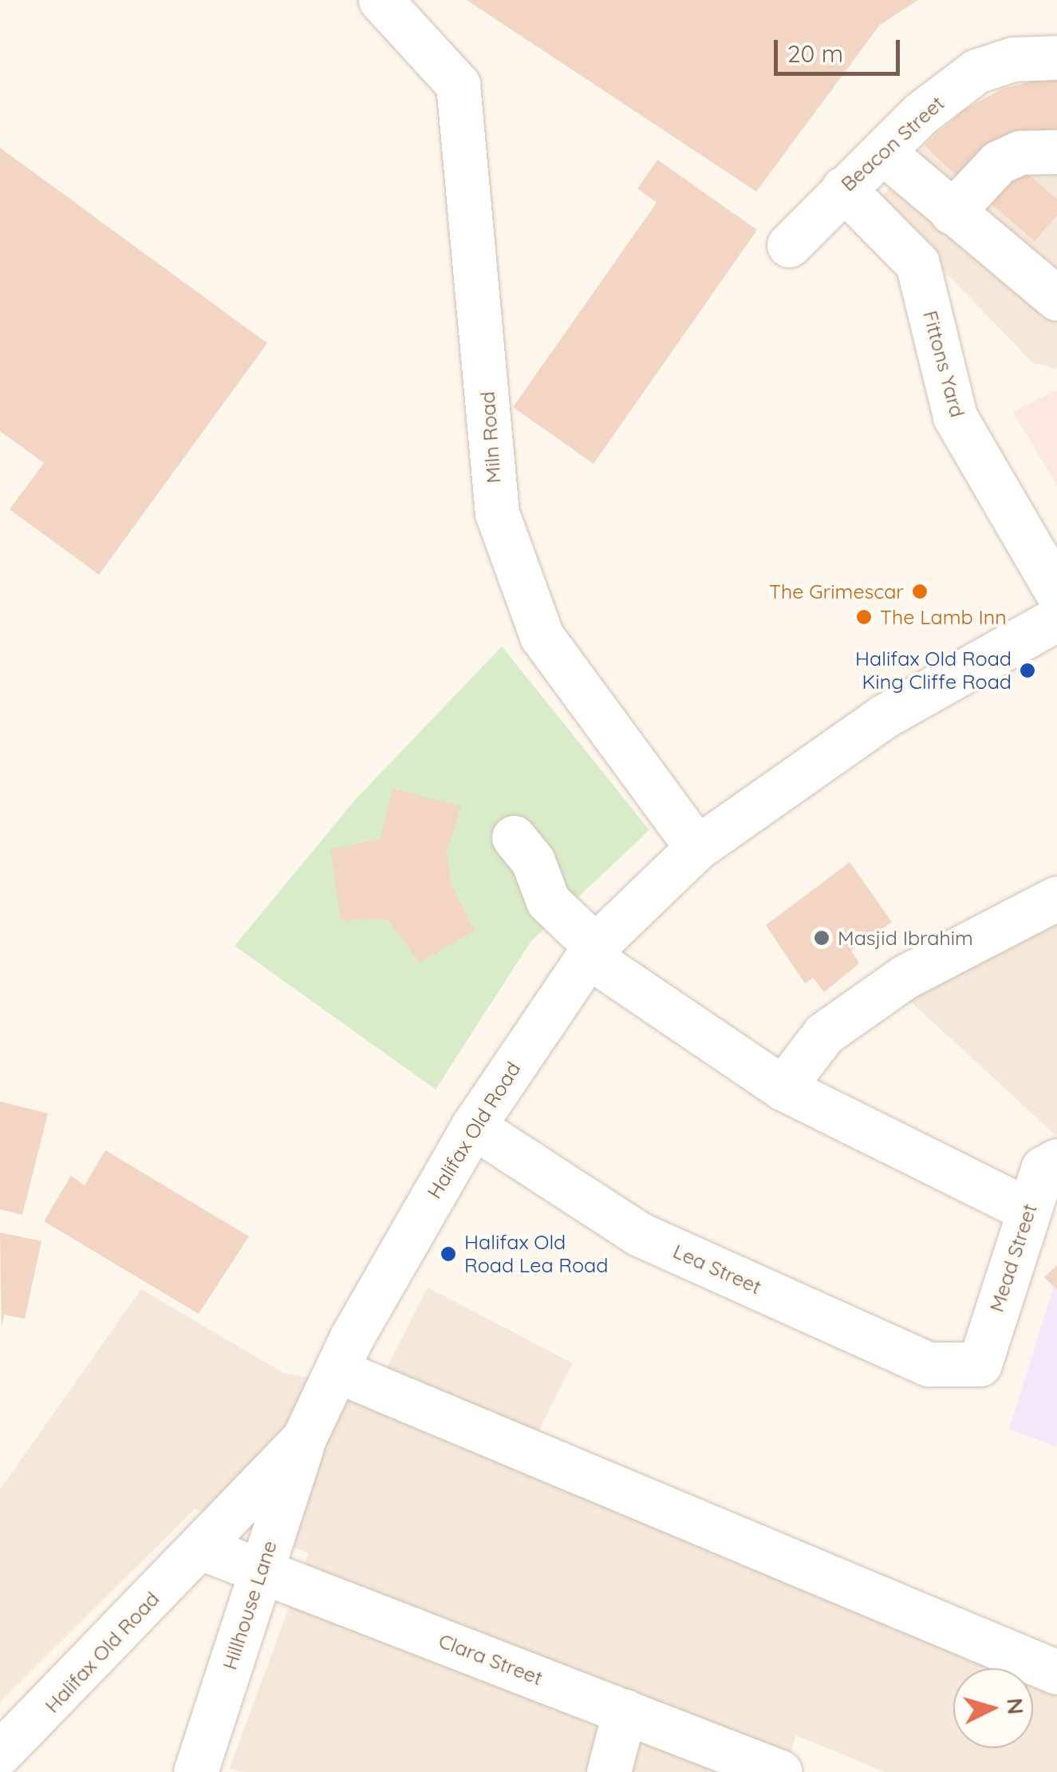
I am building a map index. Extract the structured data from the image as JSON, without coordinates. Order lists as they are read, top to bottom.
{
  "streets": {
    "street": [
      "Beacon Street",
      "Fittons Yard",
      "Miln Road",
      "Halifax Old Road",
      "Mead Street",
      "Lea Street",
      "Hillhouse Lane",
      "Clara Street"
    ]
  },
  "crossings": [
    ["Beacon Street", "Fittons Yard"],
    ["Miln Road", "Halifax Old Road"],
    ["Halifax Old Road", "Lea Street"],
    ["Halifax Old Road", "Hillhouse Lane"],
    ["Halifax Old Road", "Clara Street"],
    ["Mead Street", "Lea Street"],
    ["Hillhouse Lane", "Clara Street"]
  ],
  "places": [
    "The Grimescar",
    "The Lamb Inn",
    "Halifax Old Road King Cliffe Road",
    "Masjid Ibrahim",
    "Halifax Old Road Lea Road"
  ],
  "scale_bar": "20 m",
  "north": "right"
}
